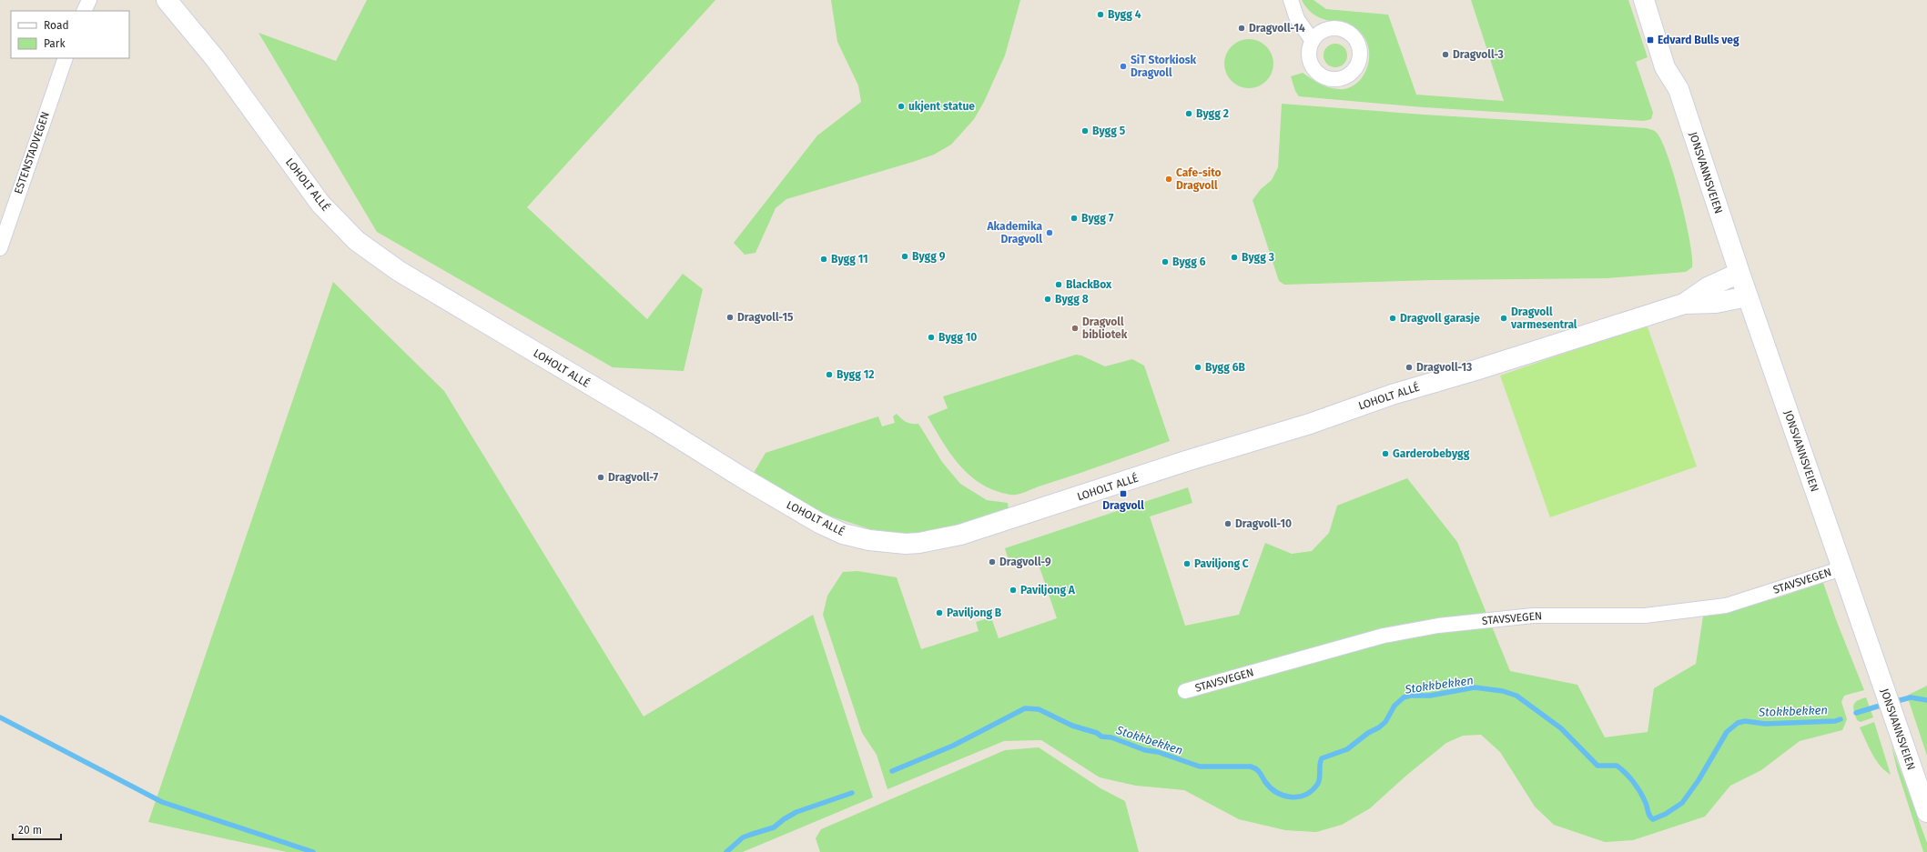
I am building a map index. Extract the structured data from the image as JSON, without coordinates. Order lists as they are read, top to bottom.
{
  "streets": {
    "street": [
      "ESTENSTADVEGEN",
      "JONSVANNSVEIEN",
      "LOHOLT ALLÉ",
      "STAVSVEGEN"
    ]
  },
  "crossings": [
    ["JONSVANNSVEIEN", "LOHOLT ALLÉ"],
    ["JONSVANNSVEIEN", "STAVSVEGEN"]
  ],
  "water": ["Stokkbekken"],
  "places": {
    "other": [
      "Bygg 4",
      "Dragvoll-14",
      "Dragvoll-3",
      "SiT Storkiosk Dragvoll",
      "ukjent statue",
      "Bygg 2",
      "Bygg 5",
      "Cafe-sito Dragvoll",
      "Bygg 7",
      "Akademika Dragvoll",
      "Bygg 9",
      "Bygg 3",
      "Bygg 11",
      "Bygg 6",
      "BlackBox",
      "Bygg 8",
      "Dragvoll-15",
      "Dragvoll garasje",
      "Dragvoll varmesentral",
      "Dragvoll bibliotek",
      "Bygg 10",
      "Bygg 6B",
      "Dragvoll-13",
      "Bygg 12",
      "Garderobebygg",
      "Dragvoll-7",
      "Dragvoll-10",
      "Dragvoll-9",
      "Paviljong C",
      "Paviljong A",
      "Paviljong B"
    ],
    "transit": ["Edvard Bulls veg", "Dragvoll"]
  },
  "legend": ["Road", "Park"],
  "scale_bar": "20 m"
}
